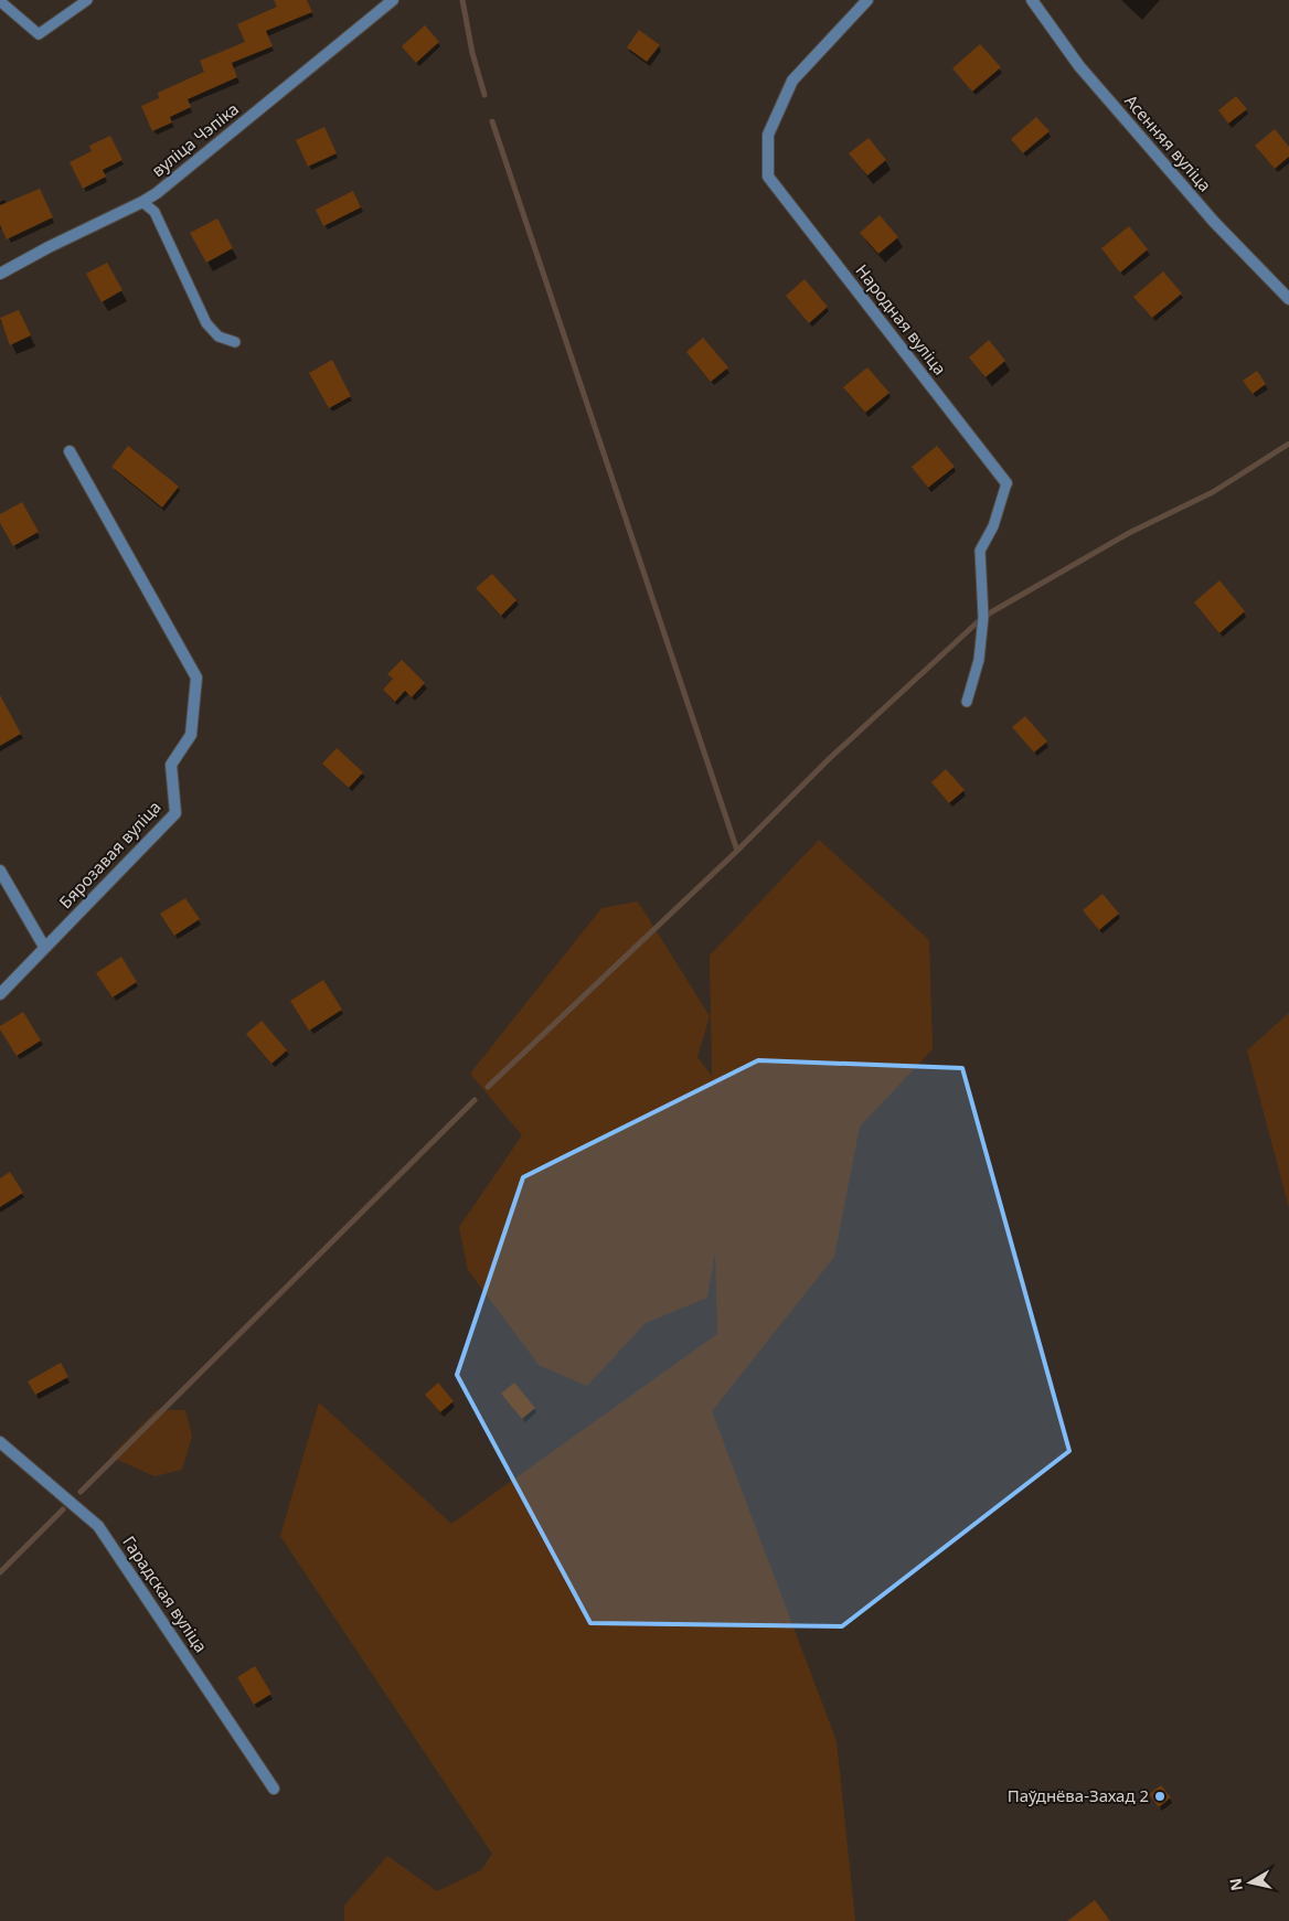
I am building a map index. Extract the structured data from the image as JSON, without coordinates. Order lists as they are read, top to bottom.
{
  "streets": {
    "street": [
      "вуліца Чэпіка",
      "Асенняя вуліца",
      "Народная вуліца",
      "Бярозавая вуліца",
      "Гарадская вуліца"
    ]
  },
  "places": ["Паўднёва-Захад 2"],
  "north": "left"
}
